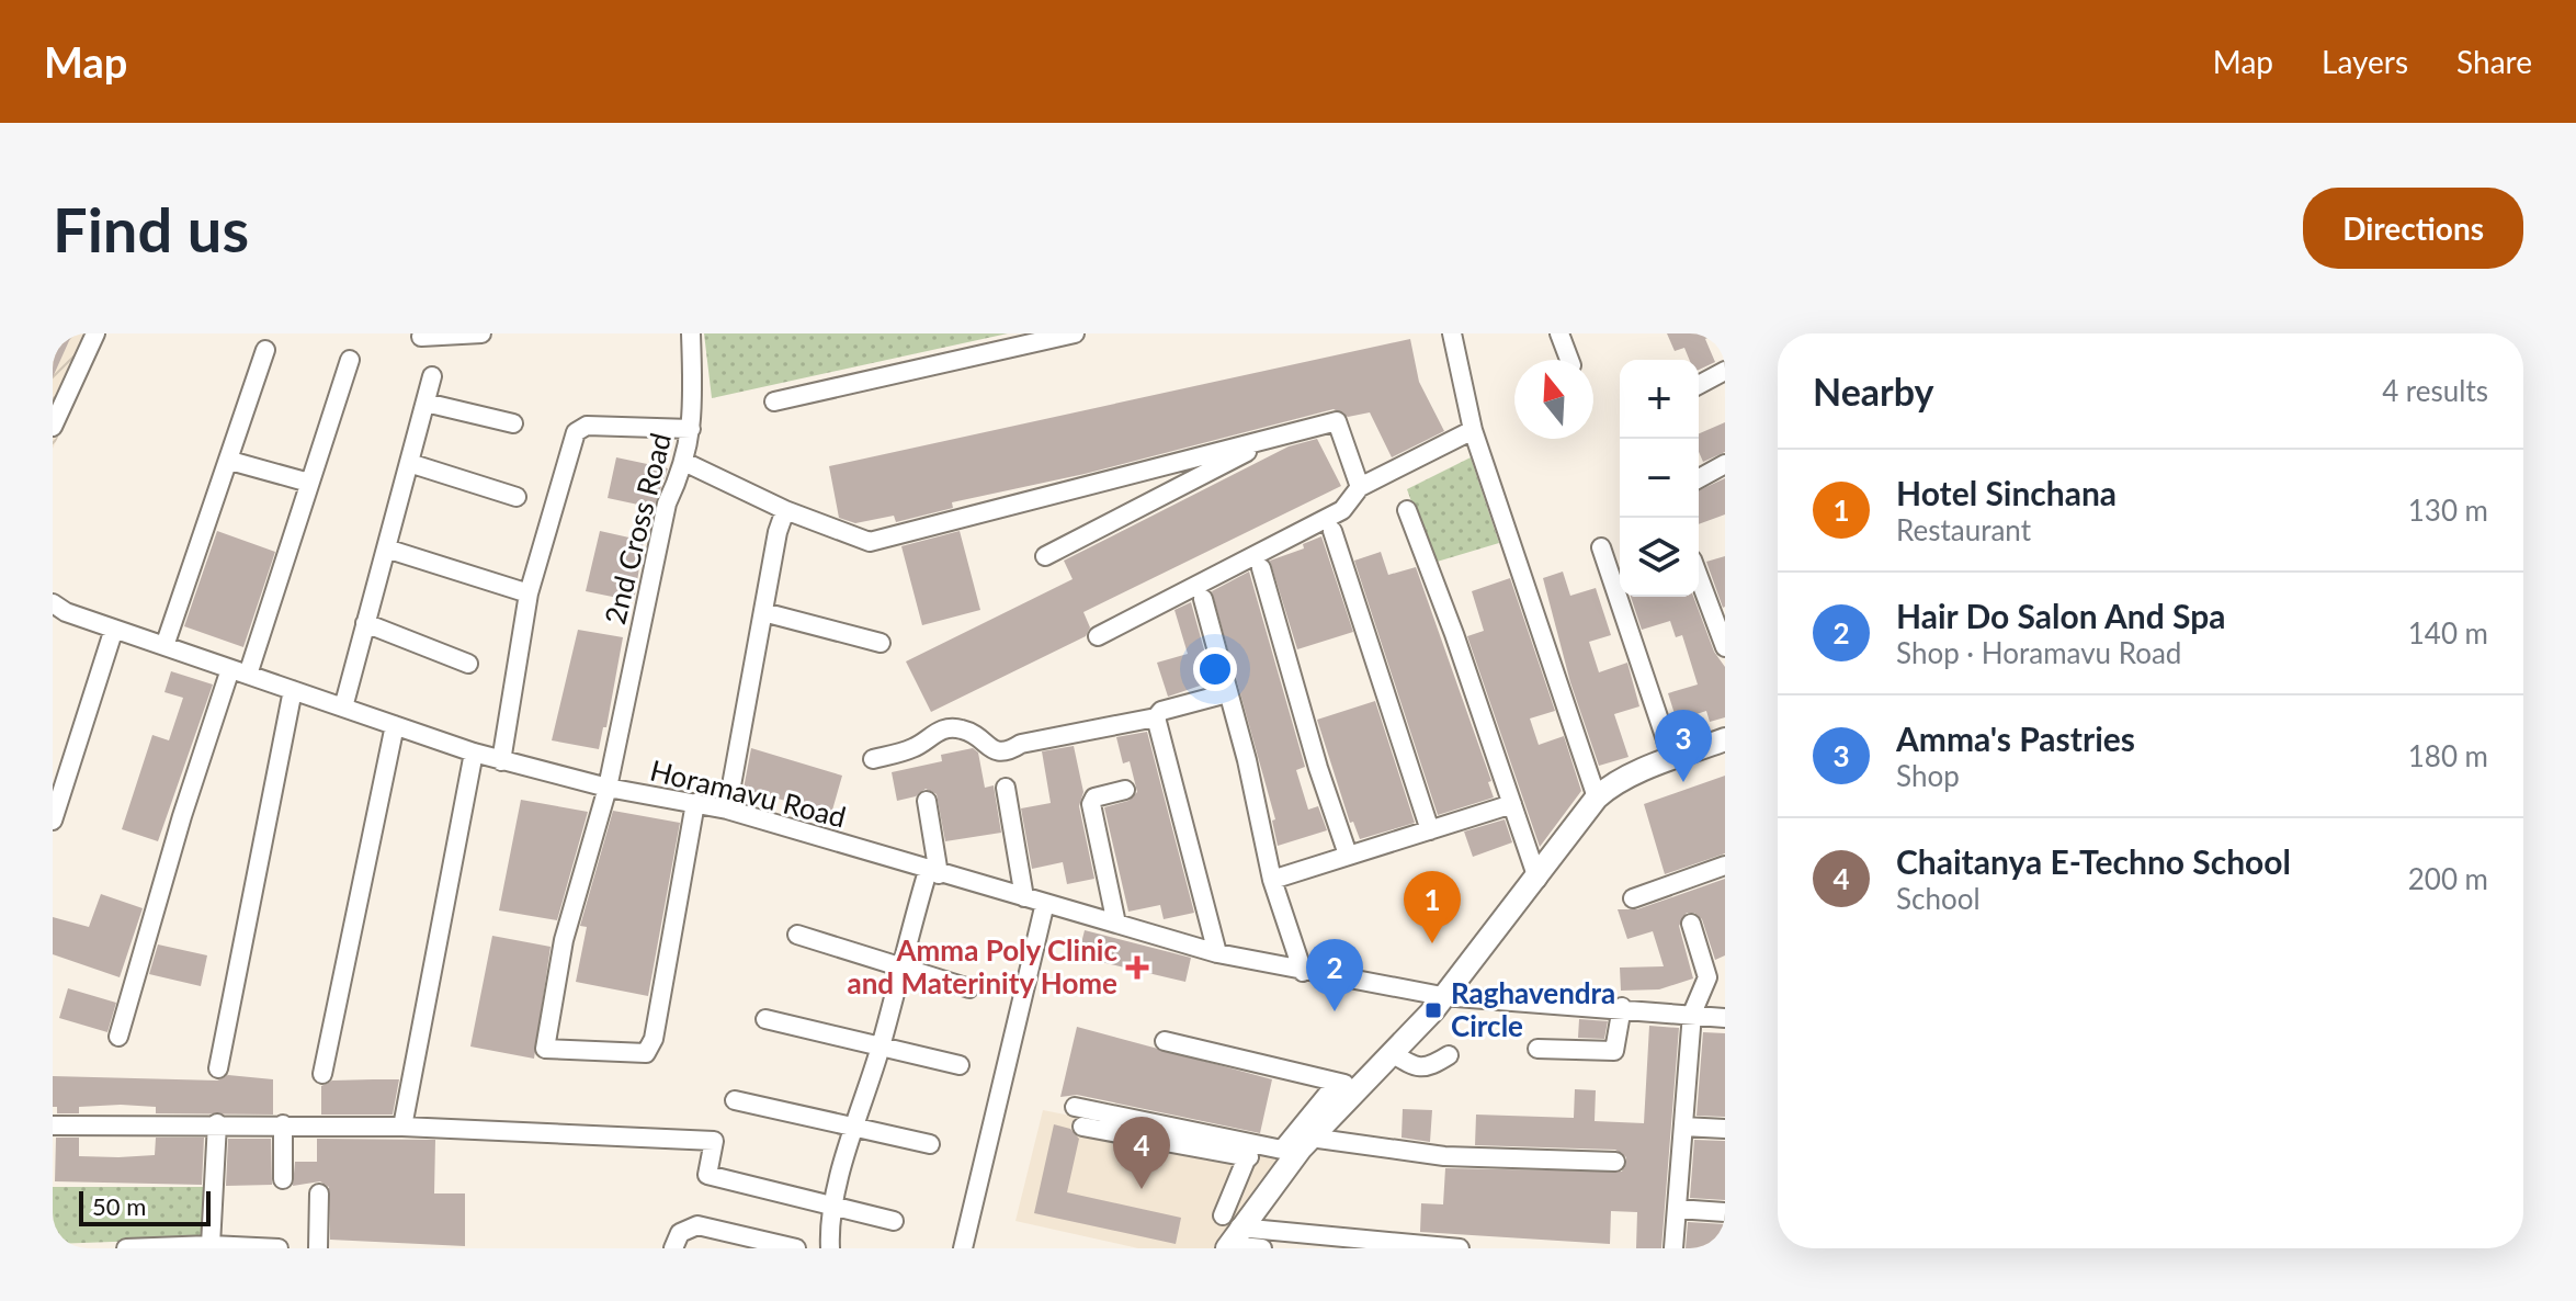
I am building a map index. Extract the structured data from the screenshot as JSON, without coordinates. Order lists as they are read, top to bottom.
{
  "streets": {
    "street": ["2nd Cross Road", "Horamavu Road"]
  },
  "crossings": [
    ["2nd Cross Road", "Horamavu Road"]
  ],
  "places": {
    "health": ["Amma Poly Clinic and Materinity Home"],
    "transit": ["Raghavendra Circle"]
  },
  "scale_bar": "50 m",
  "north": "top",
  "page": {
    "header": "Map",
    "nav": ["Map", "Layers", "Share"],
    "buttons": "Directions",
    "title": "Find us",
    "heading": ["Nearby", "4 results"],
    "map_buttons": ["+", "−"],
    "list": [
      {
        "mark": "1",
        "name": "Hotel Sinchana",
        "note": "Restaurant",
        "value": "130 m"
      },
      {
        "mark": "2",
        "name": "Hair Do Salon And Spa",
        "note": "Shop · Horamavu Road",
        "value": "140 m"
      },
      {
        "mark": "3",
        "name": "Amma's Pastries",
        "note": "Shop",
        "value": "180 m"
      },
      {
        "mark": "4",
        "name": "Chaitanya E-Techno School",
        "note": "School",
        "value": "200 m"
      }
    ],
    "pins": [
      "3",
      "1",
      "2",
      "4"
    ],
    "scale": "50 m"
  }
}
